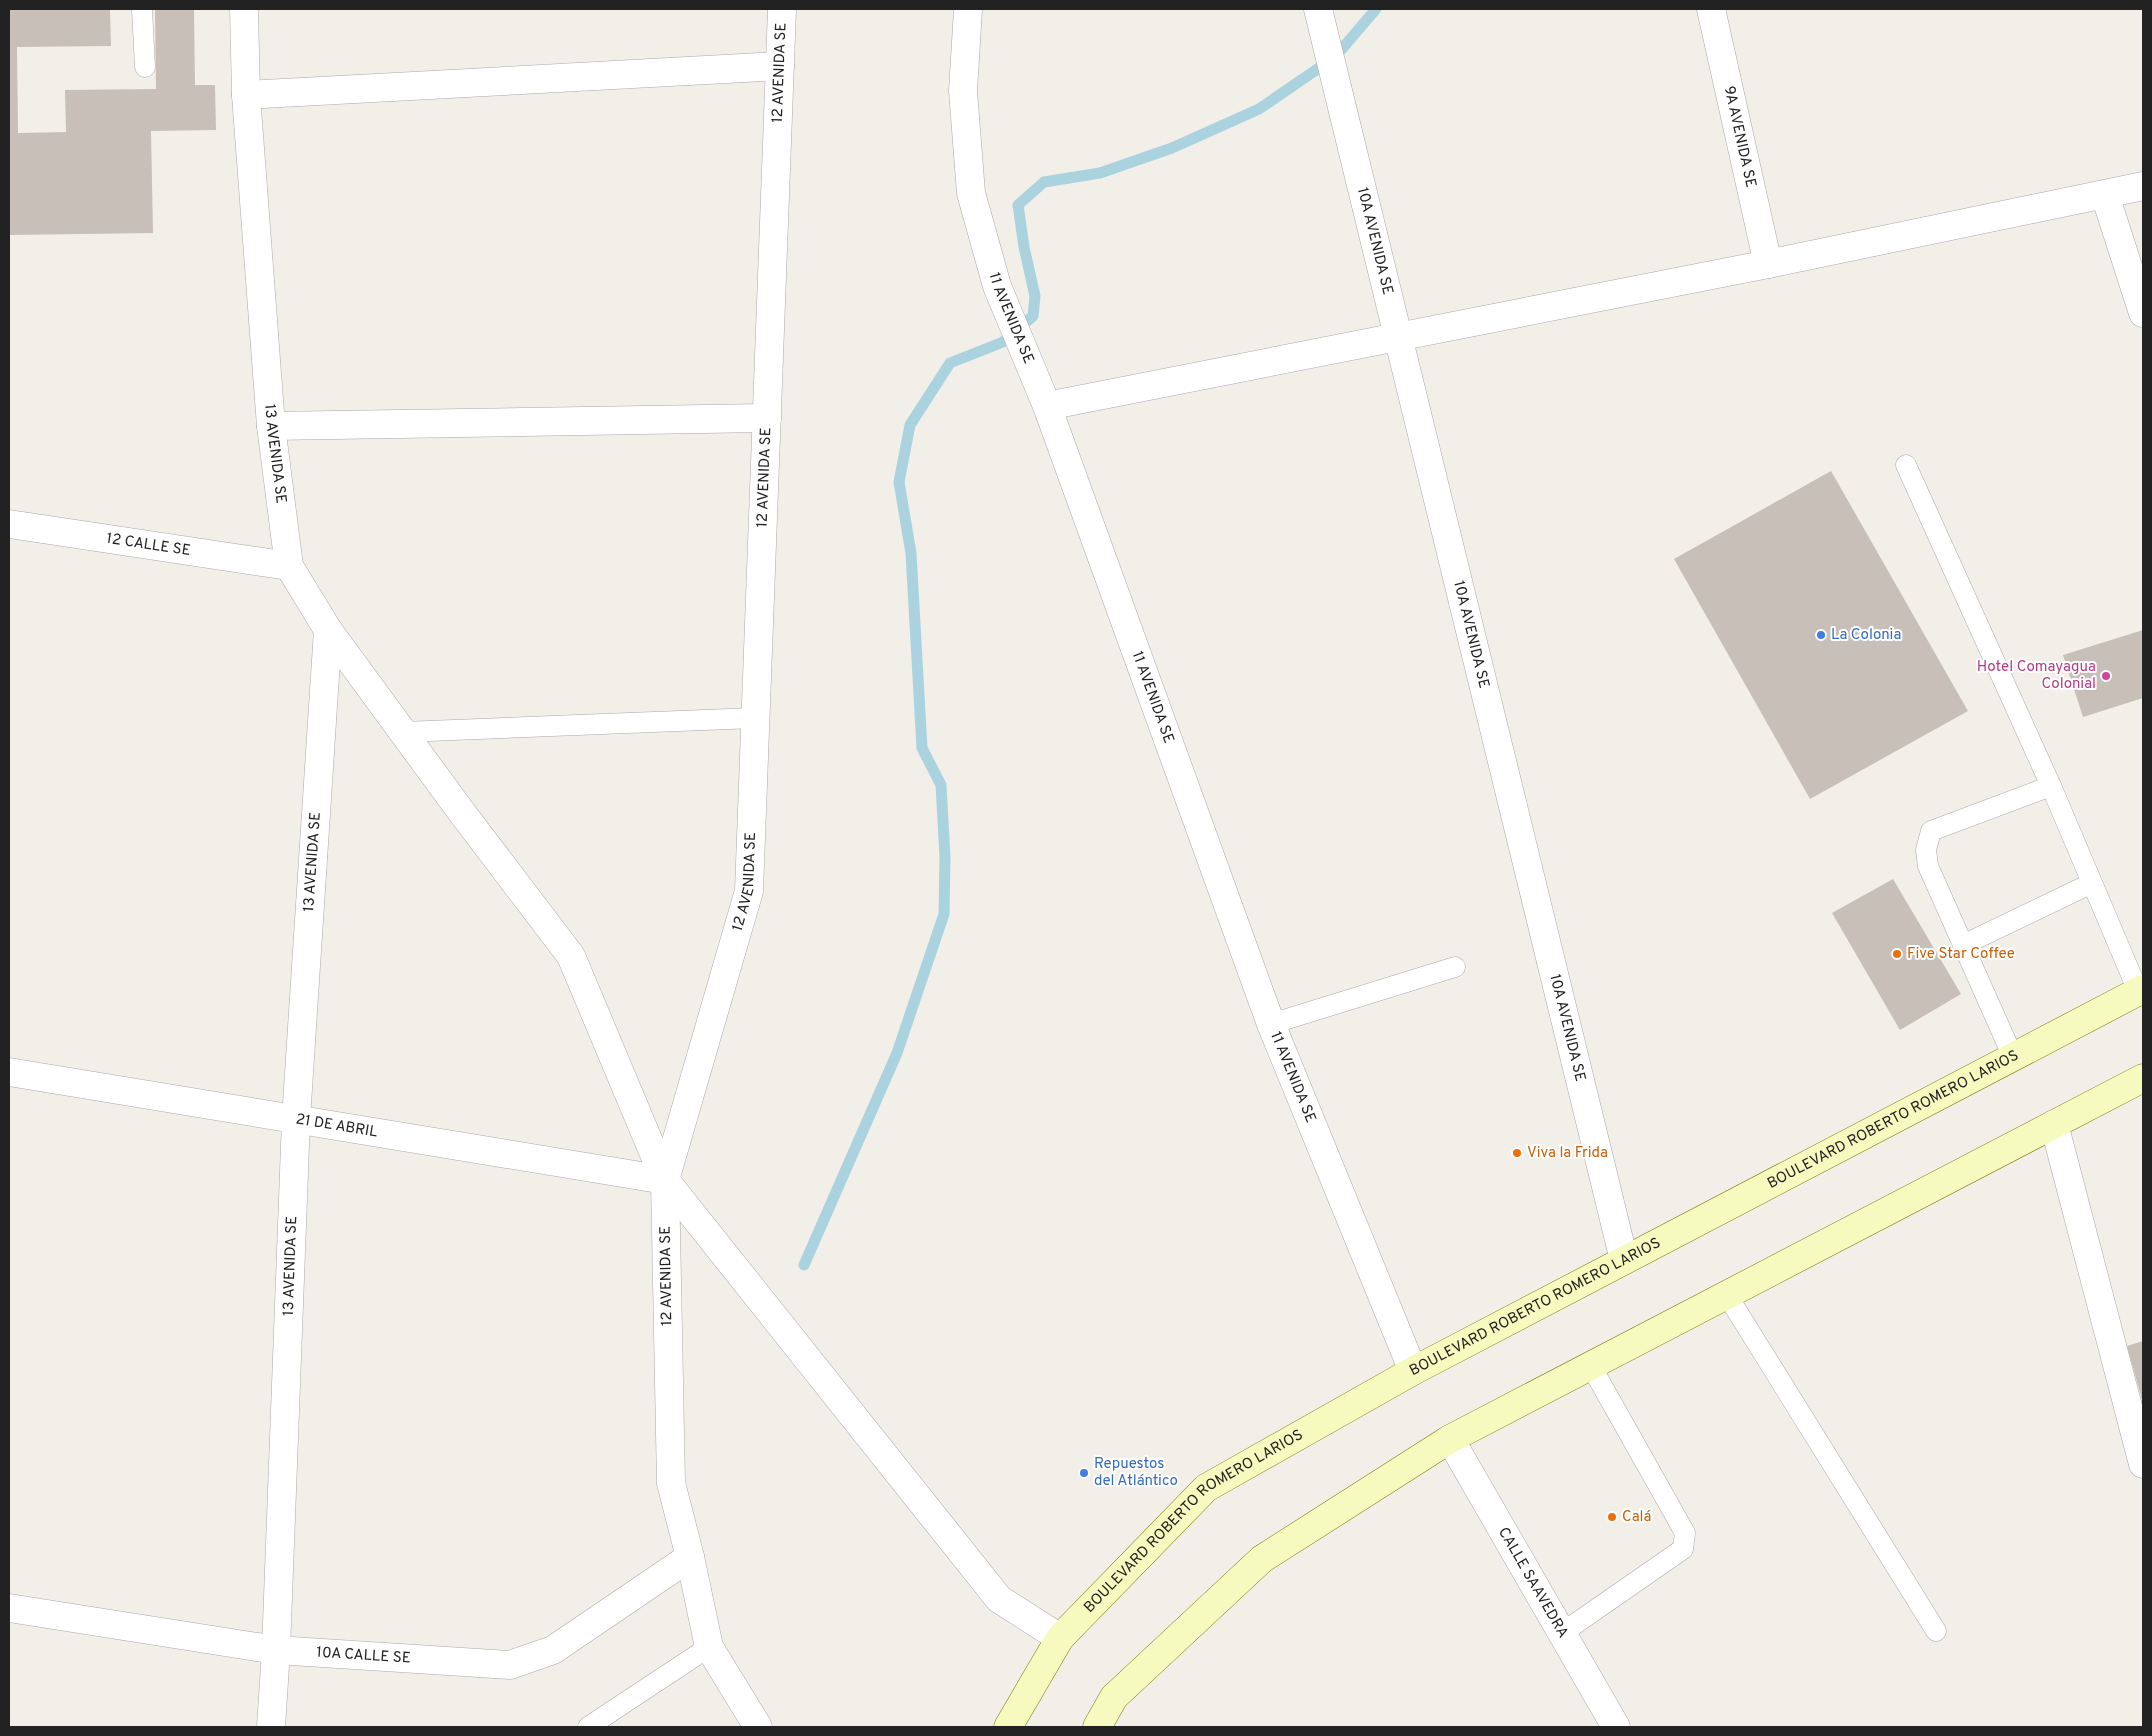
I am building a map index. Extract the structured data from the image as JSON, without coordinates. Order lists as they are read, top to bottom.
{
  "streets": {
    "main road": ["BOULEVARD ROBERTO ROMERO LARIOS"],
    "street": [
      "12 AVENIDA SE",
      "9A AVENIDA SE",
      "10A AVENIDA SE",
      "11 AVENIDA SE",
      "13 AVENIDA SE",
      "12 CALLE SE",
      "21 DE ABRIL",
      "CALLE SAAVEDRA",
      "10A CALLE SE"
    ]
  },
  "crossings": [
    ["12 AVENIDA SE", "21 DE ABRIL"],
    ["12 AVENIDA SE", "10A CALLE SE"],
    ["10A AVENIDA SE", "BOULEVARD ROBERTO ROMERO LARIOS"],
    ["11 AVENIDA SE", "BOULEVARD ROBERTO ROMERO LARIOS"],
    ["13 AVENIDA SE", "12 CALLE SE"],
    ["13 AVENIDA SE", "21 DE ABRIL"],
    ["13 AVENIDA SE", "10A CALLE SE"]
  ],
  "places": [
    "La Colonia",
    "Hotel Comayagua Colonial",
    "Five Star Coffee",
    "Viva la Frida",
    "Repuestos del Atlántico",
    "Calá"
  ]
}
